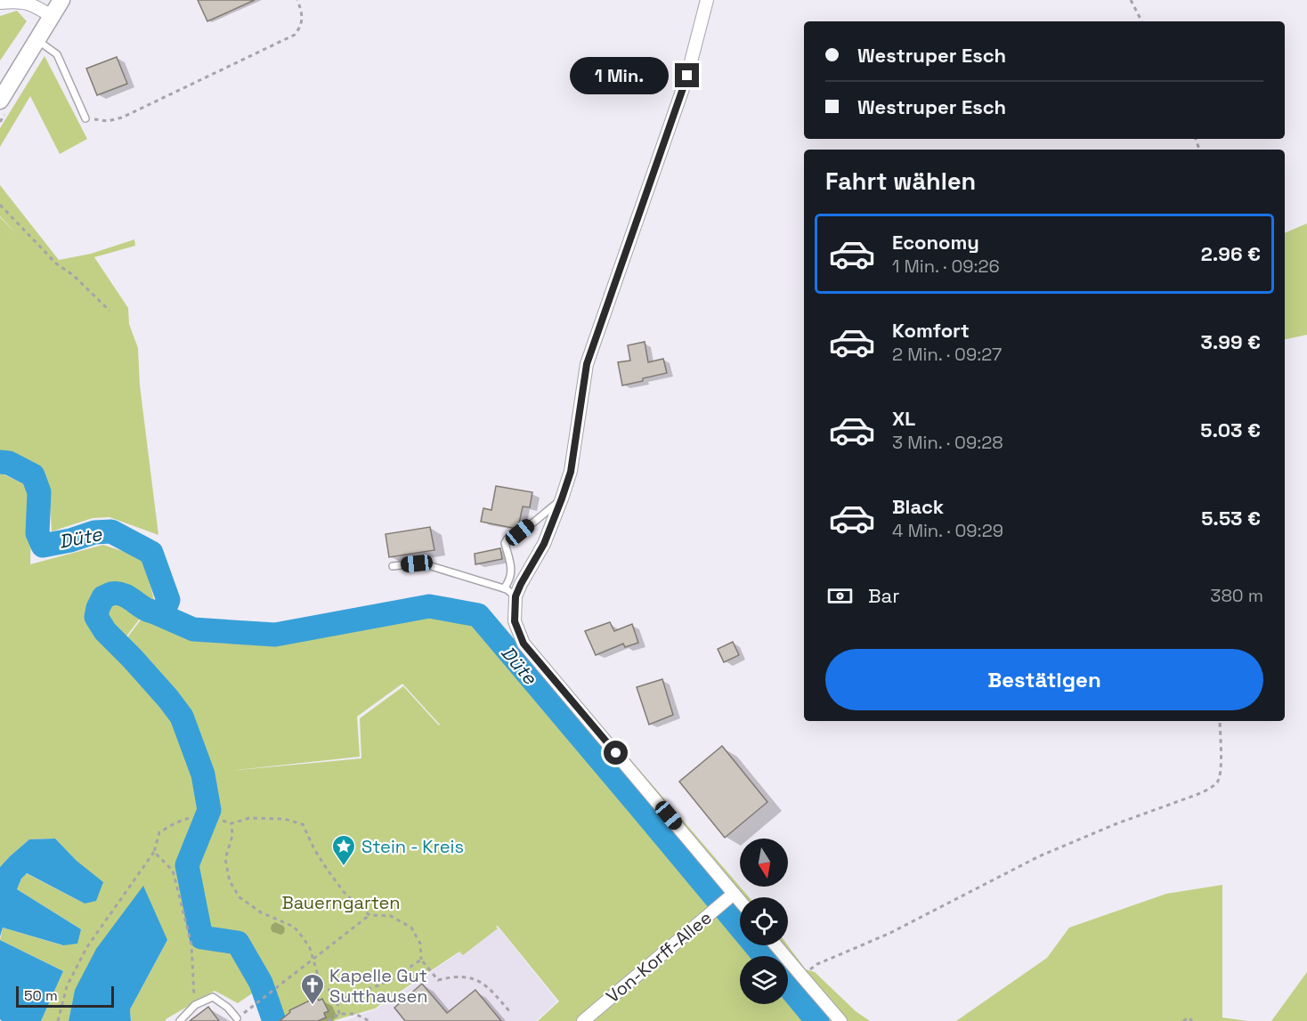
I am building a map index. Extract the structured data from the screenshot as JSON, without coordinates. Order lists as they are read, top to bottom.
{
  "streets": {
    "street": ["Von-Korff-Allee"]
  },
  "water": ["Düte"],
  "parks": ["Bauerngarten"],
  "places": {
    "place": ["Stein - Kreis"],
    "church": ["Kapelle Gut Sutthausen"]
  },
  "scale_bar": "50 m",
  "north": "bottom",
  "page": {
    "banner": ["Westruper Esch", "Westruper Esch"],
    "bubble": "1 Min.",
    "heading": "Fahrt wählen",
    "list": [
      {
        "name": "Economy",
        "note": "1 Min. · 09:26",
        "value": "2.96 €"
      },
      {
        "name": "Komfort",
        "note": "2 Min. · 09:27",
        "value": "3.99 €"
      },
      {
        "name": "XL",
        "note": "3 Min. · 09:28",
        "value": "5.03 €"
      },
      {
        "name": "Black",
        "note": "4 Min. · 09:29",
        "value": "5.53 €"
      }
    ],
    "pay": ["Bar", "380 m"],
    "buttons": "Bestätigen",
    "scale": "50 m"
  }
}
